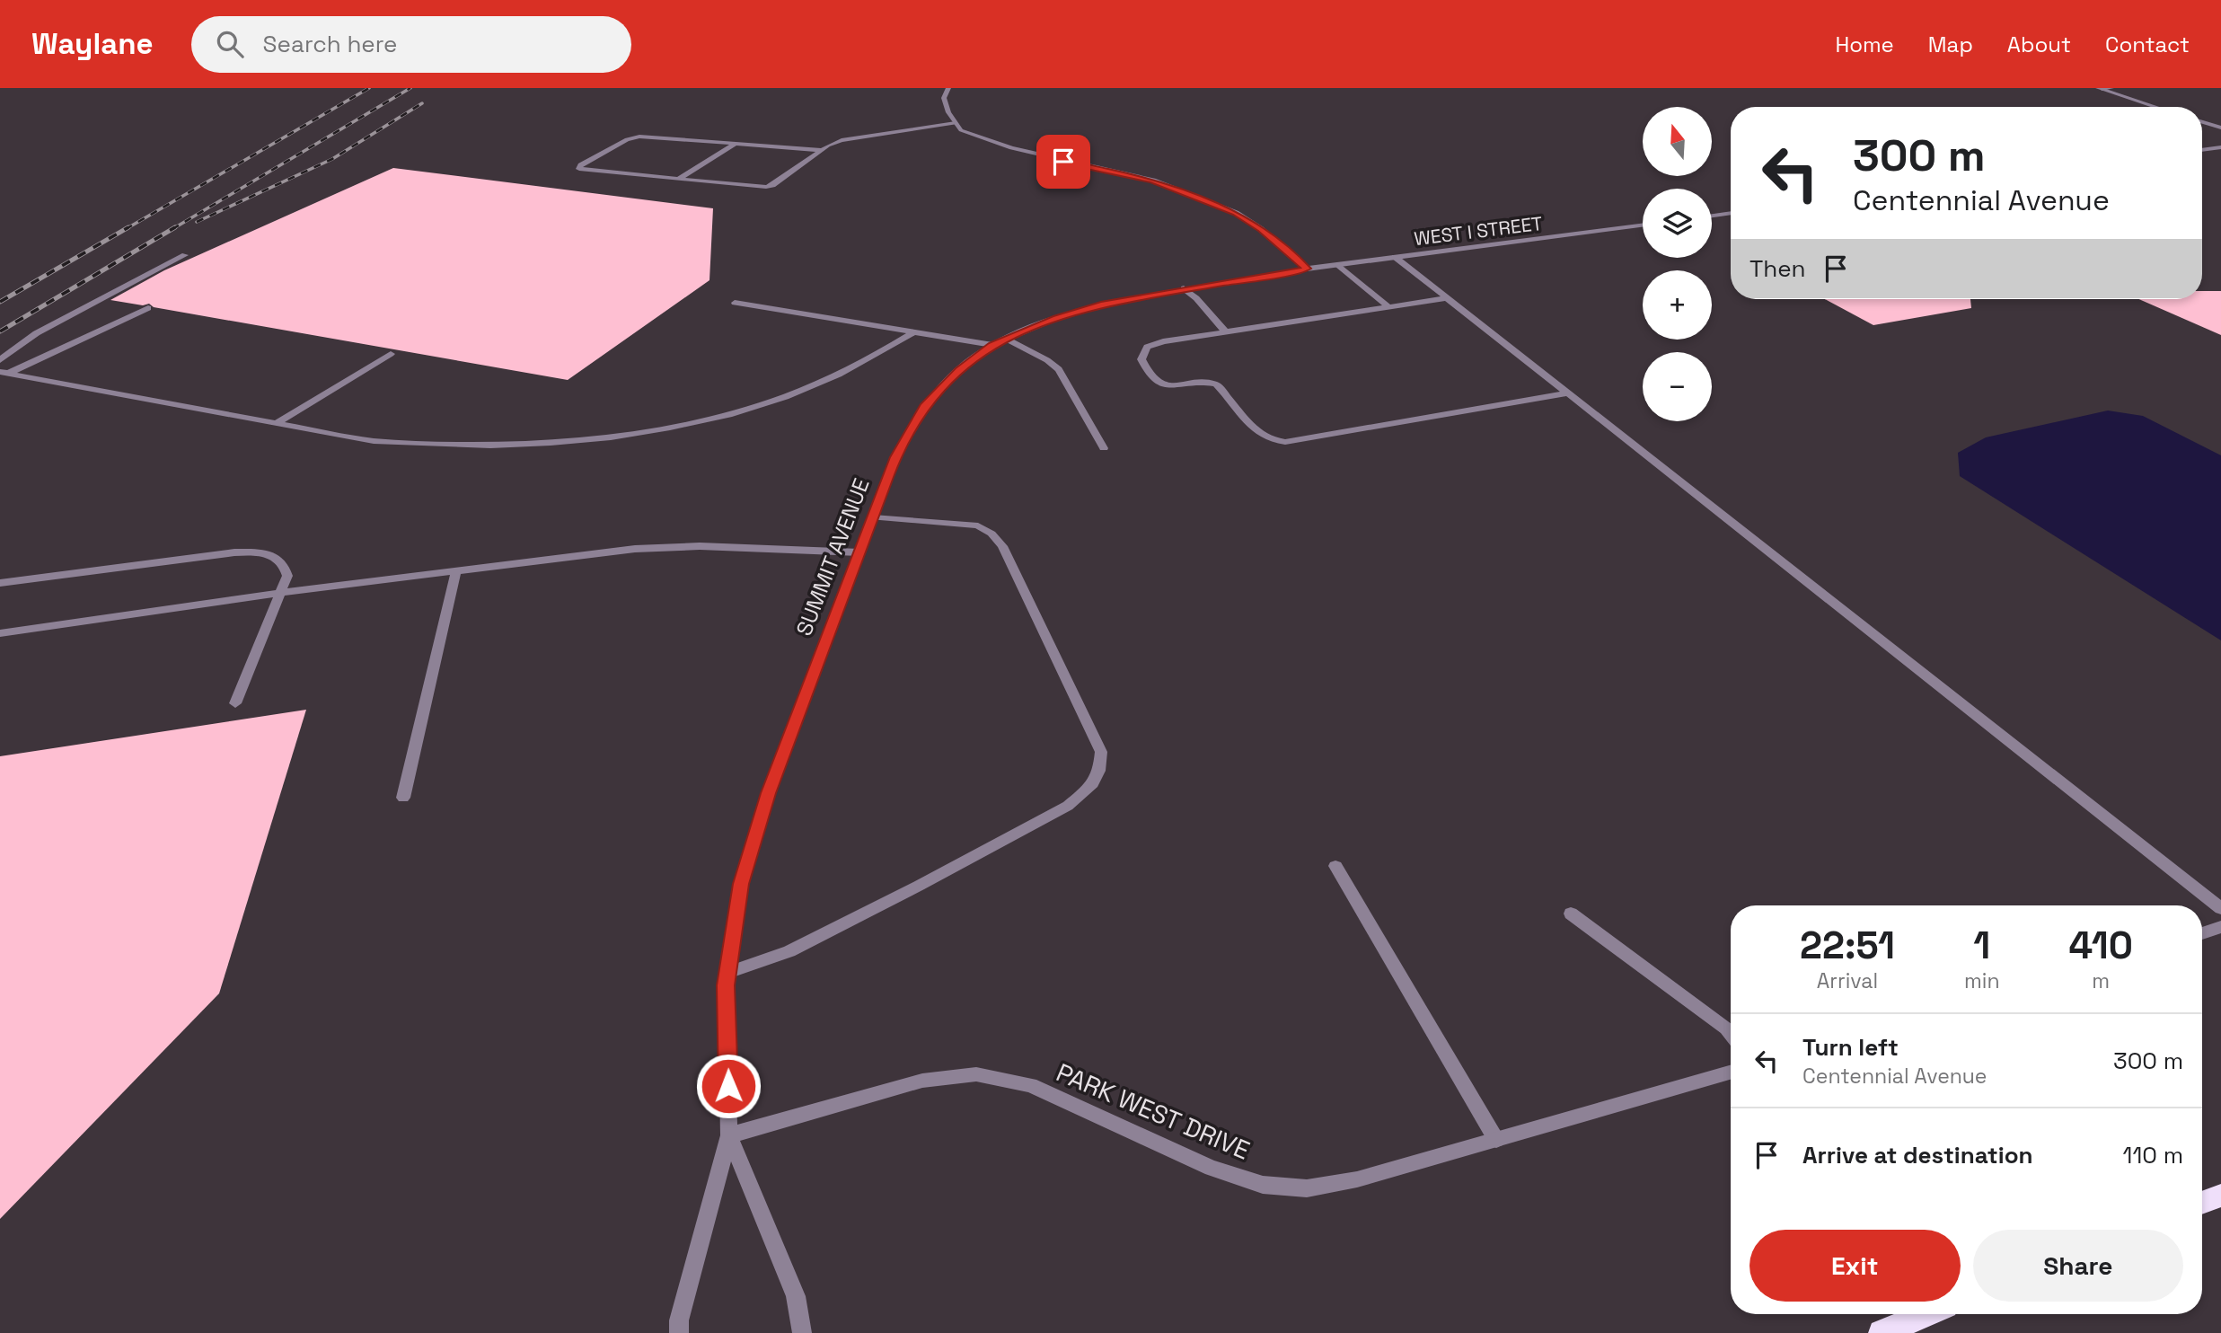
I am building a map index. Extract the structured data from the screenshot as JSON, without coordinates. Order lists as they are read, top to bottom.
{
  "streets": {
    "street": ["WEST I STREET", "SUMMIT AVENUE", "PARK WEST DRIVE"]
  },
  "crossings": [
    ["WEST I STREET", "SUMMIT AVENUE"],
    ["SUMMIT AVENUE", "PARK WEST DRIVE"]
  ],
  "north": "top",
  "page": {
    "header": "Waylane",
    "search": "Search here",
    "nav": [
      "Home",
      "Map",
      "About",
      "Contact"
    ],
    "map_buttons": ["+", "−"],
    "turn": ["300 m", "Centennial Avenue"],
    "then": "Then",
    "eta": [
      "22:51",
      "Arrival",
      "1",
      "min",
      "410",
      "m"
    ],
    "list": [
      {
        "name": "Turn left",
        "note": "Centennial Avenue",
        "value": "300 m"
      },
      {
        "name": "Arrive at destination",
        "value": "110 m"
      }
    ],
    "buttons": ["Exit", "Share"]
  }
}
